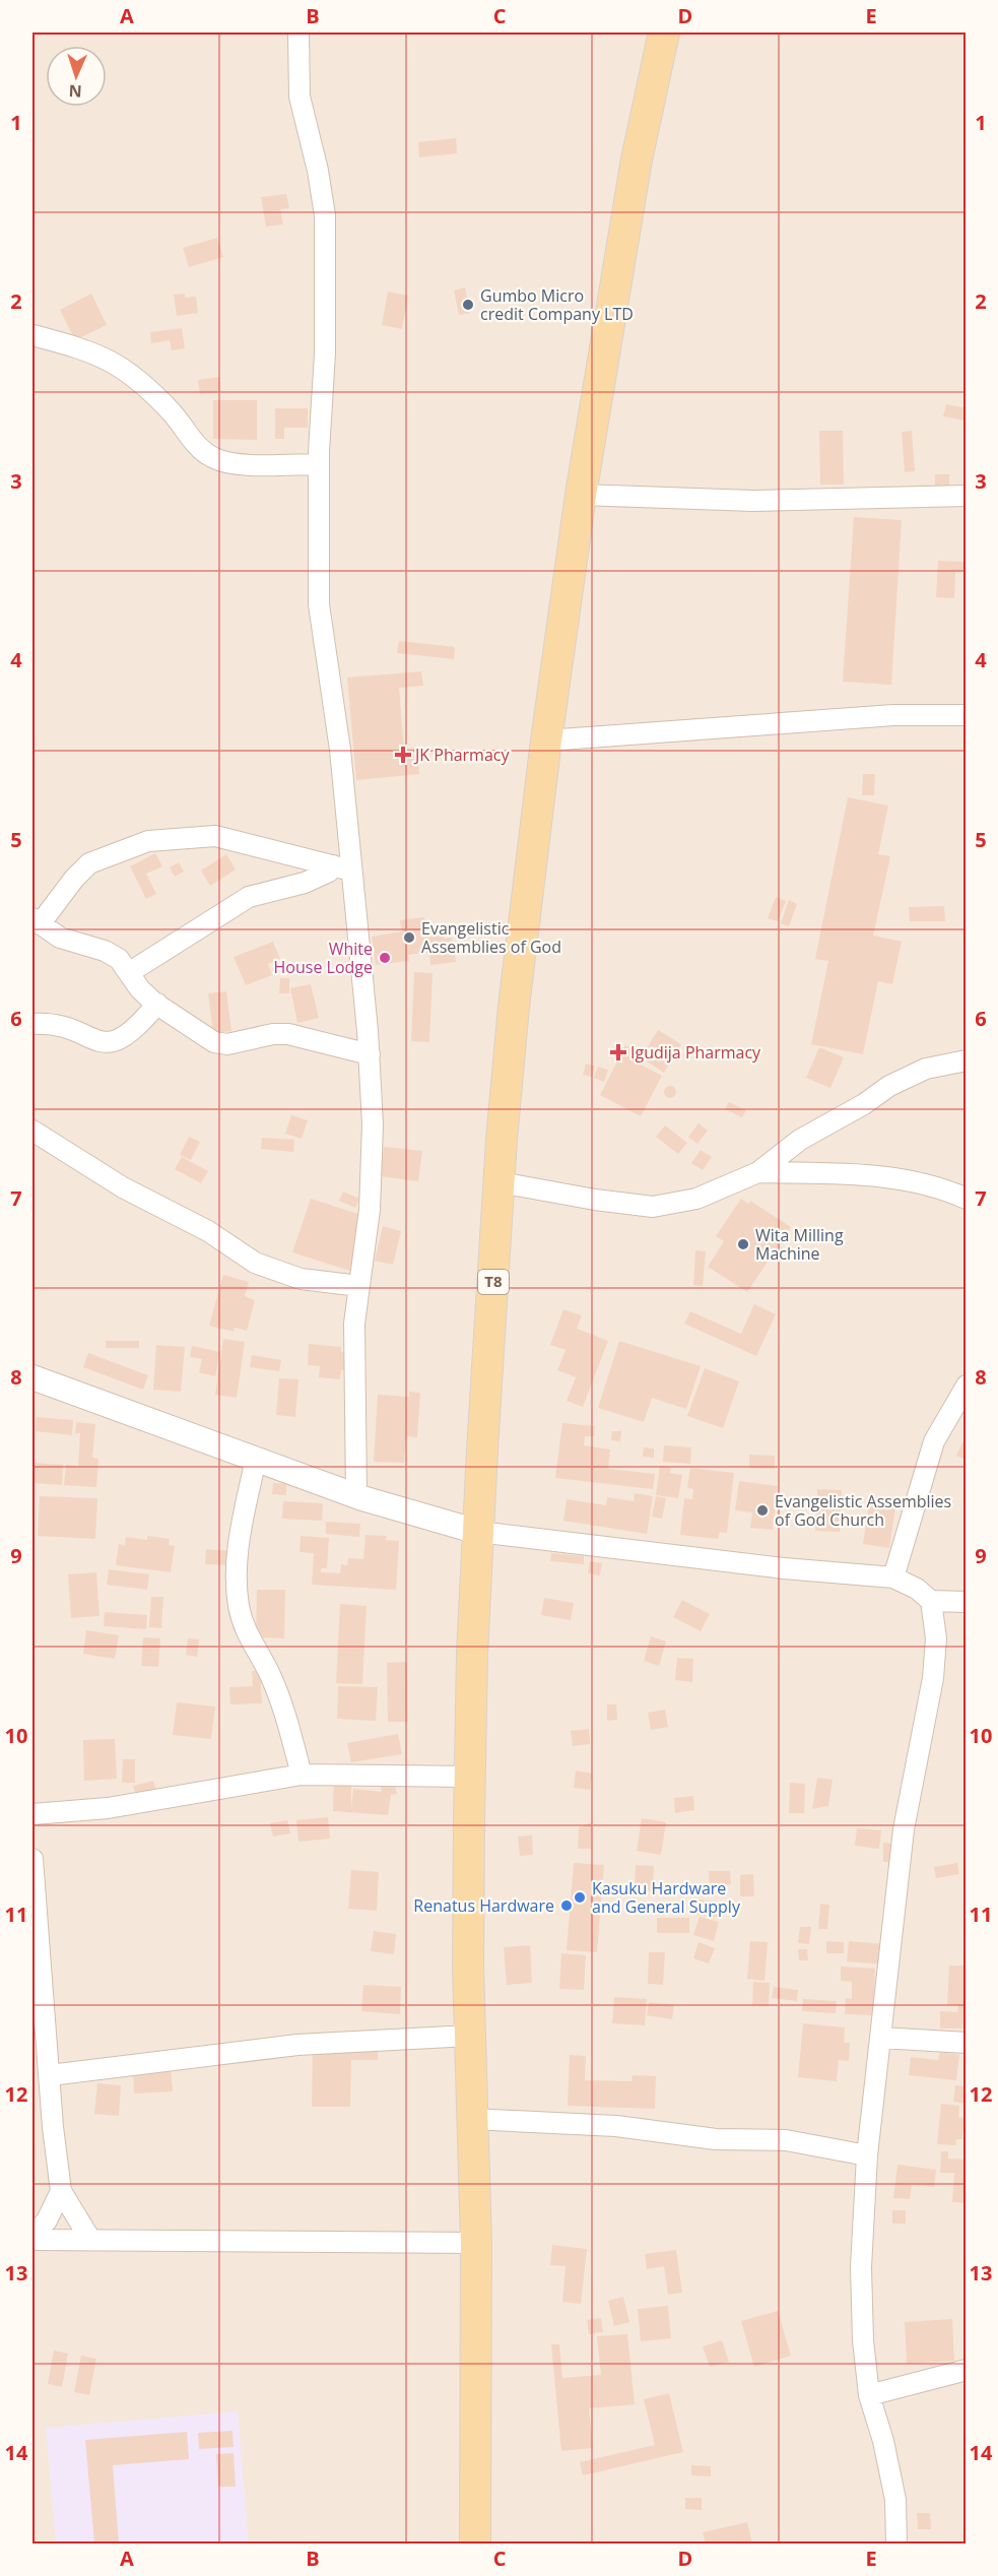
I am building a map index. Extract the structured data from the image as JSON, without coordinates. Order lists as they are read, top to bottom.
{
  "streets": {
    "main road": ["T8"]
  },
  "places": {
    "other": [
      "Gumbo Micro credit Company LTD",
      "Evangelistic Assemblies of God",
      "White House Lodge",
      "Wita Milling Machine",
      "Evangelistic Assemblies of God Church",
      "Kasuku Hardware and General Supply",
      "Renatus Hardware"
    ],
    "health": ["JK Pharmacy", "Igudija Pharmacy"]
  },
  "north": "bottom",
  "grid": {
    "columns": [
      "A",
      "B",
      "C",
      "D",
      "E"
    ],
    "rows": [
      "1",
      "2",
      "3",
      "4",
      "5",
      "6",
      "7",
      "8",
      "9",
      "10",
      "11",
      "12",
      "13",
      "14"
    ]
  }
}
